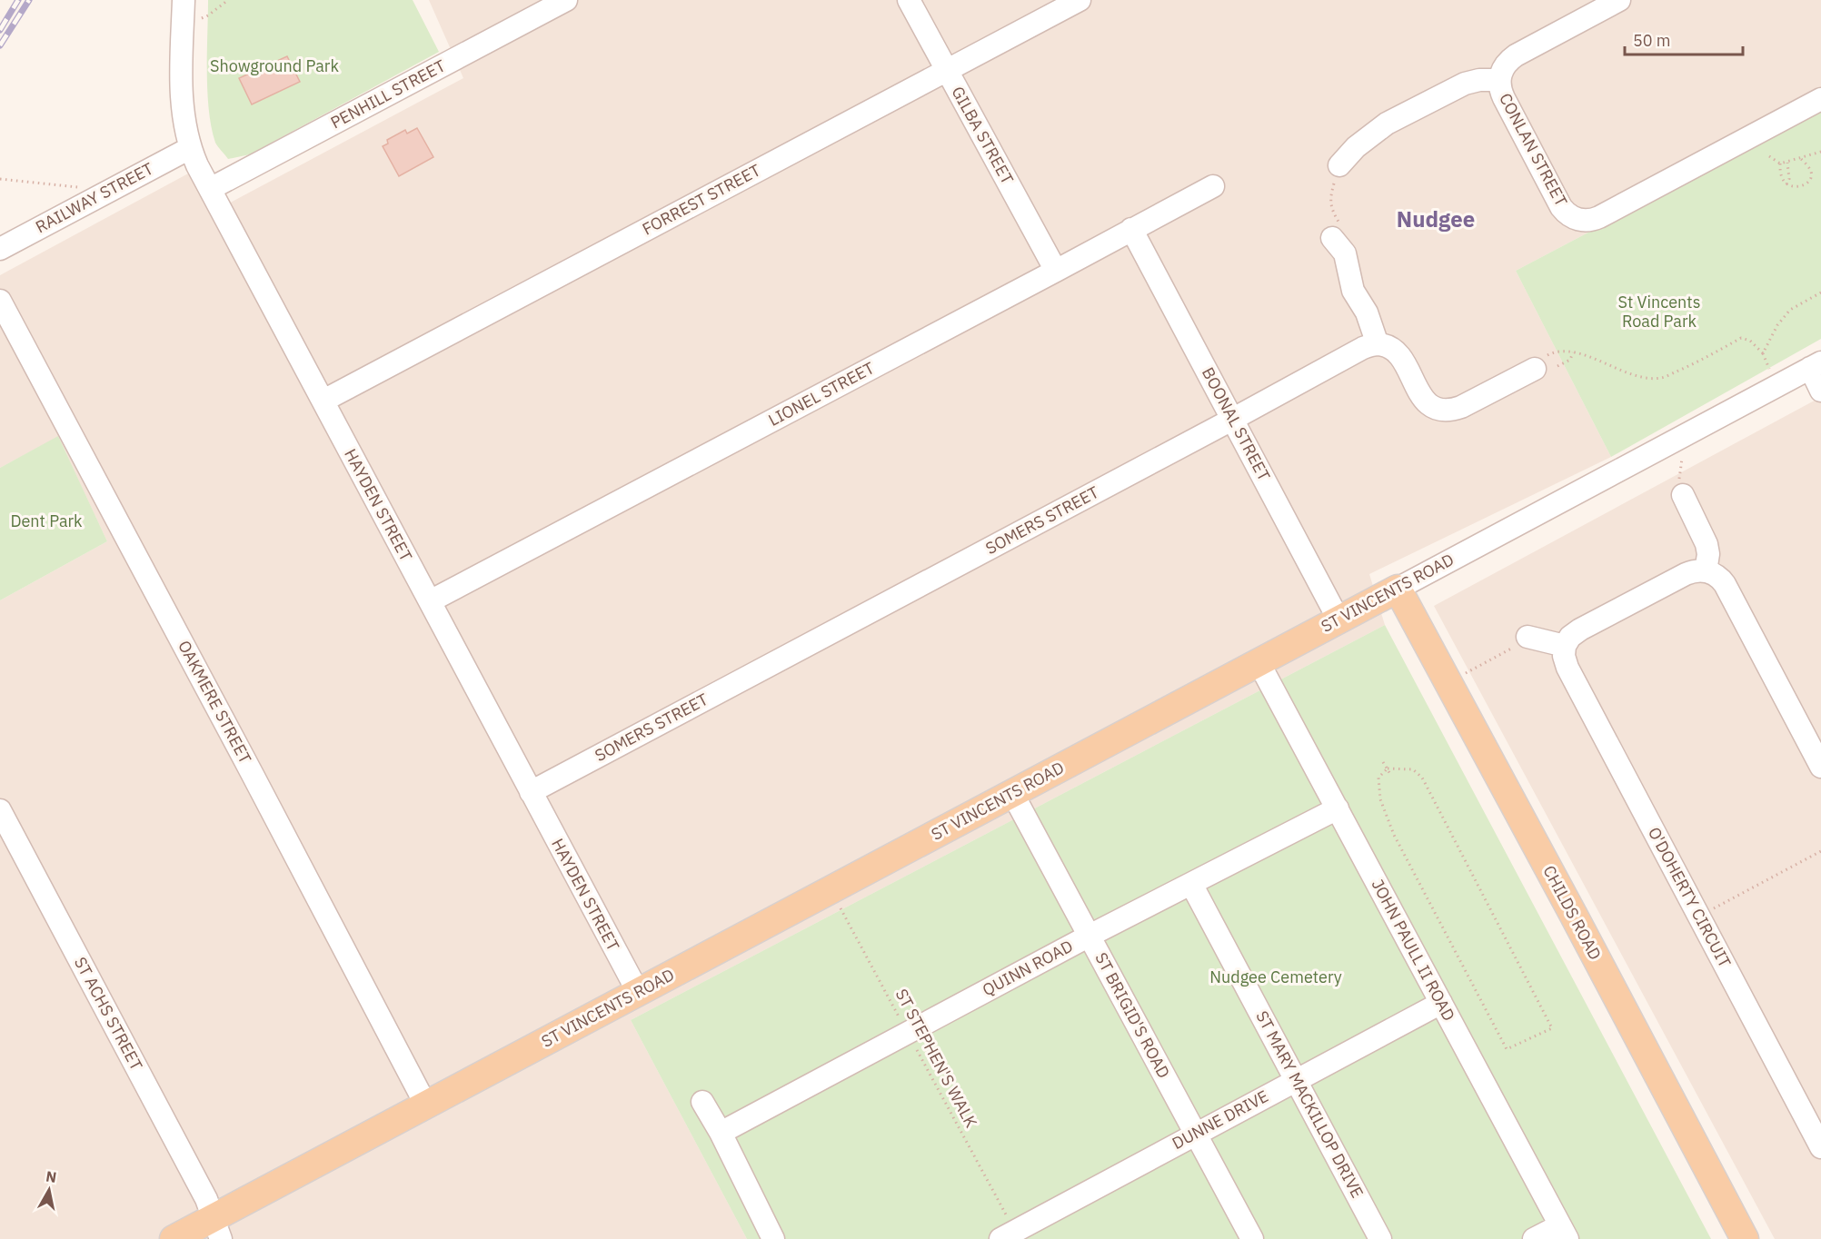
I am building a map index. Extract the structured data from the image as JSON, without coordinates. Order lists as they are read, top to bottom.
{
  "streets": {
    "main road": ["ST VINCENTS ROAD", "CHILDS ROAD"],
    "street": [
      "PENHILL STREET",
      "GILBA STREET",
      "CONLAN STREET",
      "RAILWAY STREET",
      "FORREST STREET",
      "LIONEL STREET",
      "BOONAL STREET",
      "HAYDEN STREET",
      "SOMERS STREET",
      "OAKMERE STREET",
      "O'DOHERTY CIRCUIT",
      "JOHN PAULL II ROAD",
      "QUINN ROAD",
      "ST ACHS STREET",
      "ST BRIGID'S ROAD",
      "ST MARY MACKILLOP DRIVE",
      "DUNNE DRIVE"
    ],
    "path": ["ST STEPHEN'S WALK"]
  },
  "crossings": [
    ["PENHILL STREET", "HAYDEN STREET"],
    ["GILBA STREET", "FORREST STREET"],
    ["GILBA STREET", "LIONEL STREET"],
    ["RAILWAY STREET", "HAYDEN STREET"],
    ["FORREST STREET", "HAYDEN STREET"],
    ["LIONEL STREET", "BOONAL STREET"],
    ["LIONEL STREET", "HAYDEN STREET"],
    ["BOONAL STREET", "SOMERS STREET"],
    ["BOONAL STREET", "ST VINCENTS ROAD"],
    ["HAYDEN STREET", "SOMERS STREET"],
    ["HAYDEN STREET", "ST VINCENTS ROAD"],
    ["ST VINCENTS ROAD", "OAKMERE STREET"],
    ["ST VINCENTS ROAD", "CHILDS ROAD"],
    ["ST VINCENTS ROAD", "JOHN PAULL II ROAD"],
    ["ST VINCENTS ROAD", "ST ACHS STREET"],
    ["ST VINCENTS ROAD", "ST BRIGID'S ROAD"],
    ["ST VINCENTS ROAD", "ST STEPHEN'S WALK"],
    ["JOHN PAULL II ROAD", "QUINN ROAD"],
    ["JOHN PAULL II ROAD", "DUNNE DRIVE"],
    ["QUINN ROAD", "ST BRIGID'S ROAD"],
    ["QUINN ROAD", "ST STEPHEN'S WALK"],
    ["QUINN ROAD", "ST MARY MACKILLOP DRIVE"],
    ["ST BRIGID'S ROAD", "DUNNE DRIVE"],
    ["ST STEPHEN'S WALK", "DUNNE DRIVE"],
    ["ST MARY MACKILLOP DRIVE", "DUNNE DRIVE"]
  ],
  "districts": ["Nudgee"],
  "parks": [
    "Showground Park",
    "St Vincents Road Park",
    "Dent Park",
    "Nudgee Cemetery"
  ],
  "scale_bar": "50 m",
  "north": "top"
}
